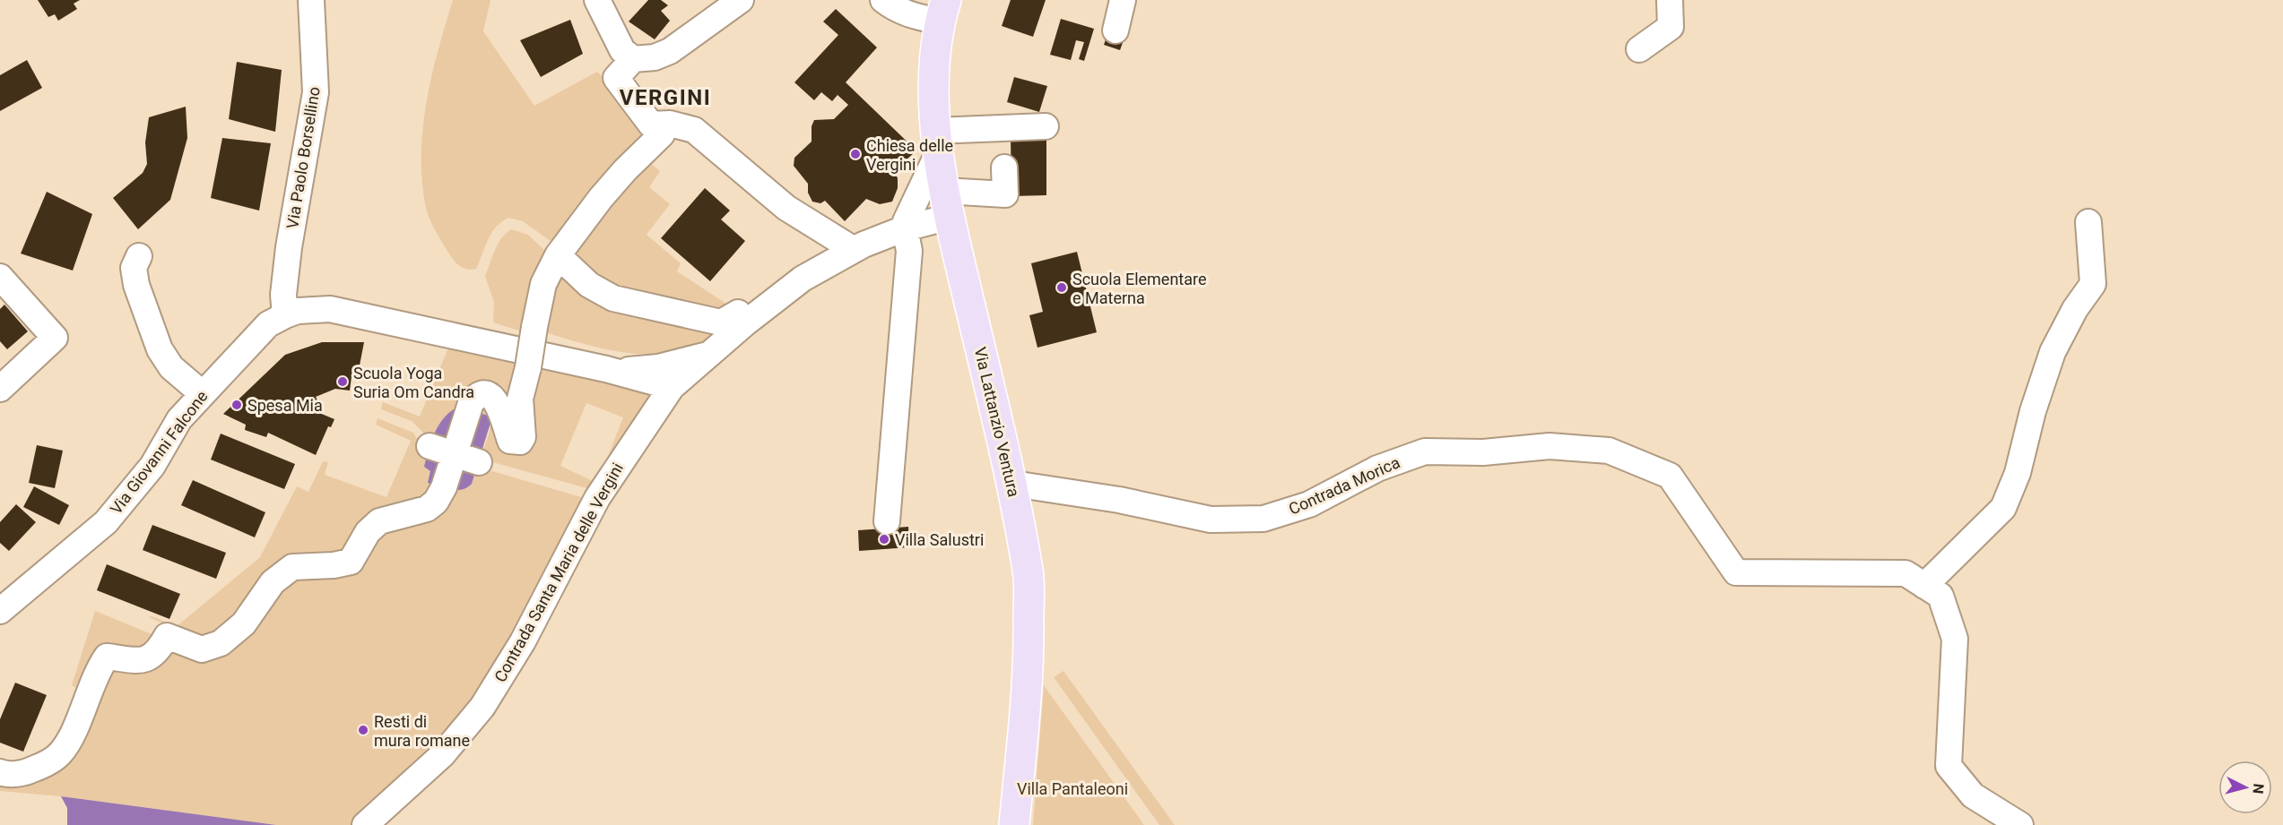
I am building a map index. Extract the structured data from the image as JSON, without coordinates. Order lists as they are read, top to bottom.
{
  "streets": {
    "main road": ["Via Lattanzio Ventura"],
    "street": [
      "Via Paolo Borsellino",
      "Via Giovanni Falcone",
      "Contrada Morica",
      "Contrada Santa Maria delle Vergini"
    ]
  },
  "crossings": [
    ["Via Paolo Borsellino", "Via Giovanni Falcone"],
    ["Via Lattanzio Ventura", "Contrada Morica"],
    ["Via Lattanzio Ventura", "Contrada Santa Maria delle Vergini"],
    ["Via Giovanni Falcone", "Contrada Santa Maria delle Vergini"]
  ],
  "districts": ["VERGINI"],
  "parks": ["Villa Pantaleoni"],
  "places": [
    "Chiesa delle Vergini",
    "Scuola Elementare e Materna",
    "Scuola Yoga Suria Om Candra",
    "Spesa Mia",
    "Villa Salustri",
    "Resti di mura romane"
  ],
  "north": "right"
}
